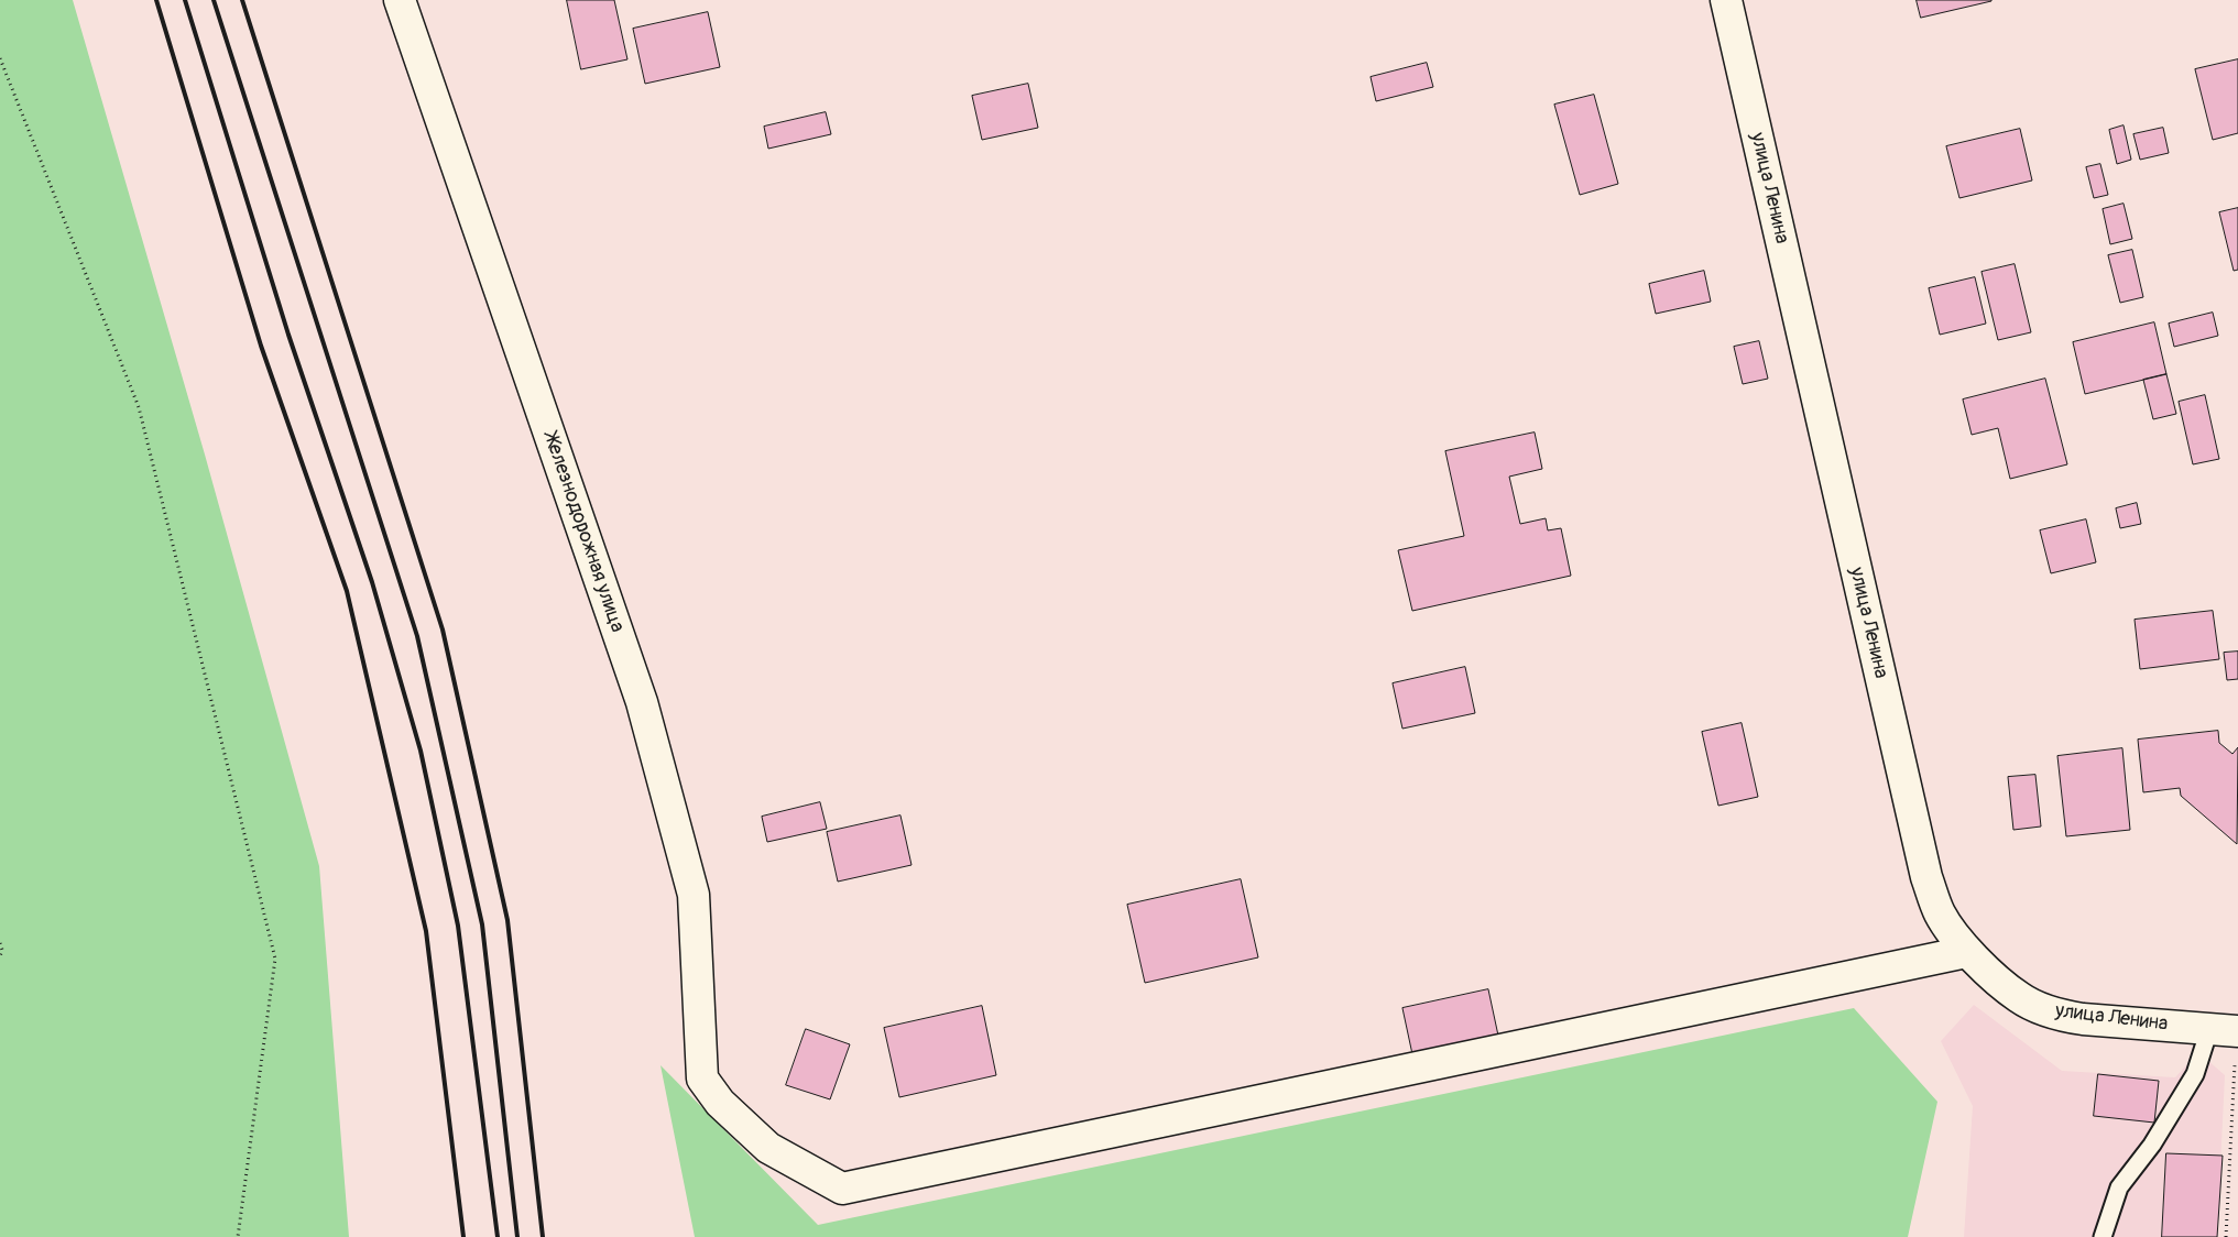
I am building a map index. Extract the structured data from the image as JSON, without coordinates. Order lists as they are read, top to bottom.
{
  "streets": {
    "street": ["улица Ленина", "Железнодорожная улица"]
  },
  "crossings": [
    ["улица Ленина", "Железнодорожная улица"]
  ]
}
